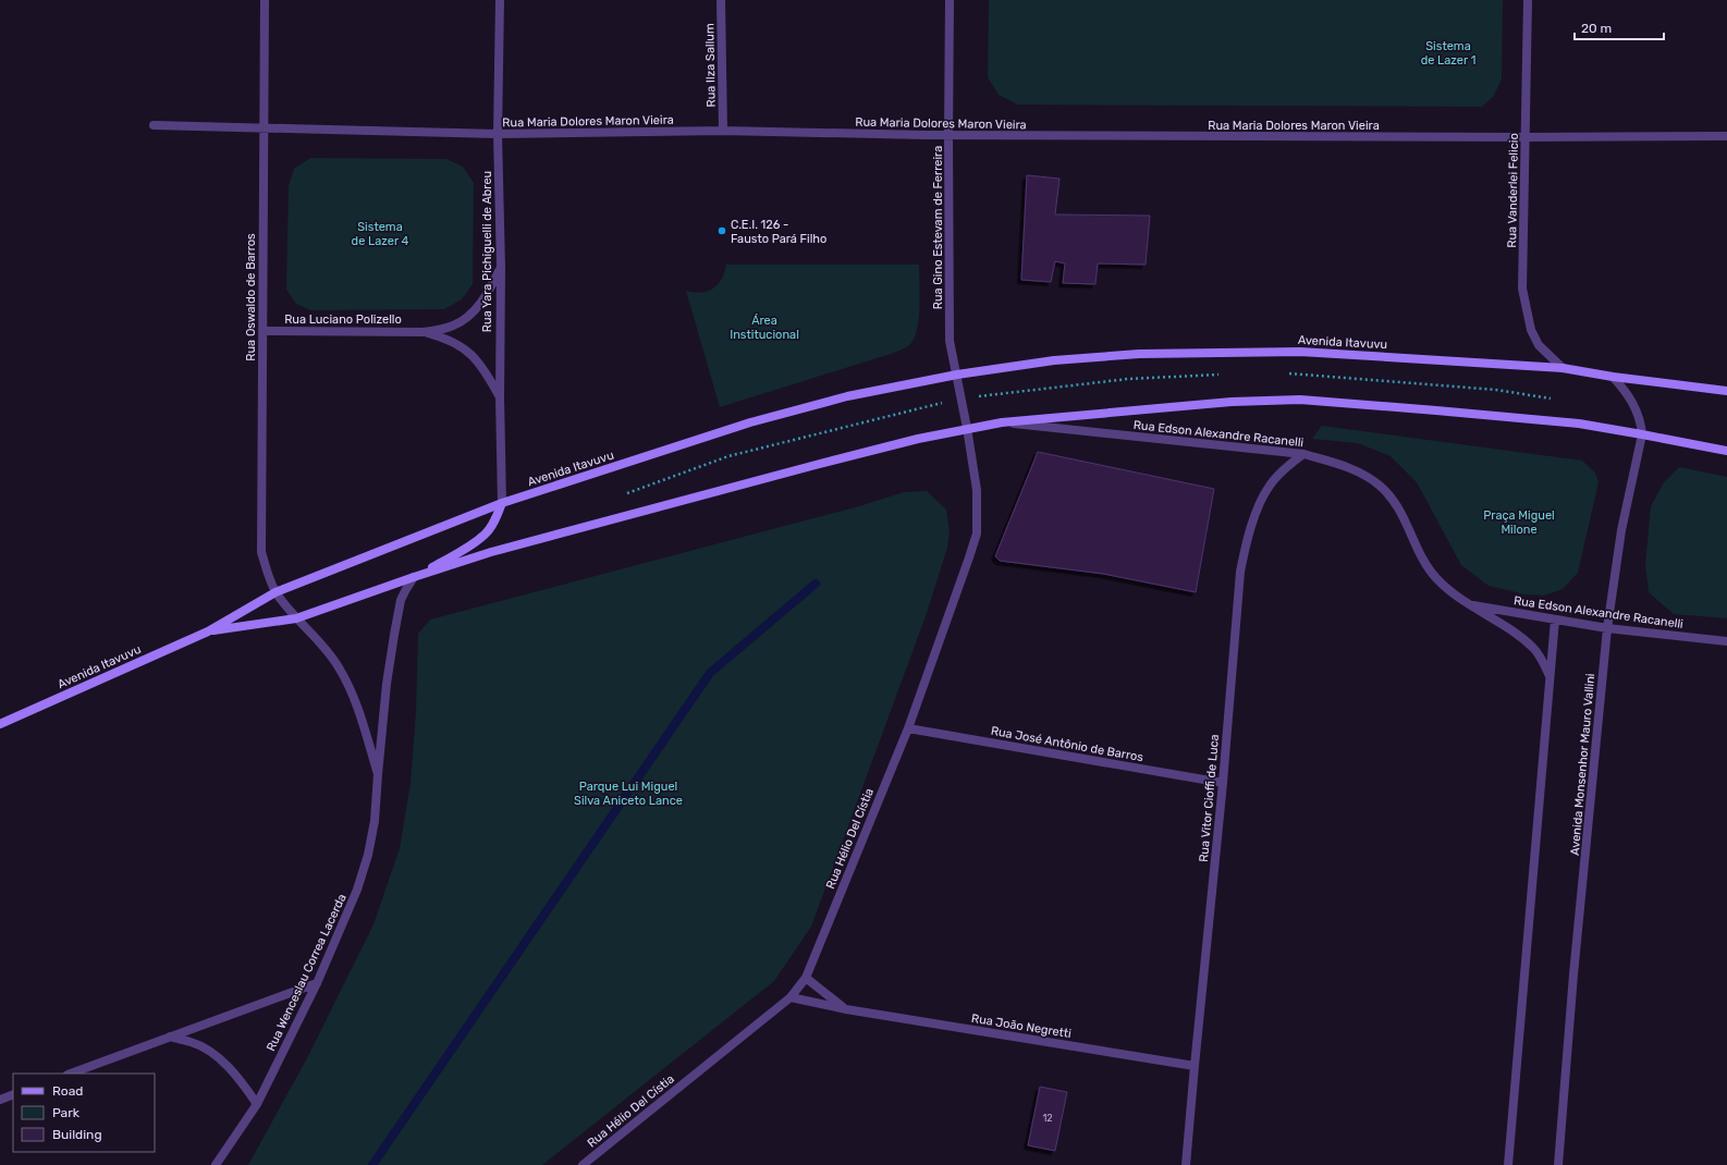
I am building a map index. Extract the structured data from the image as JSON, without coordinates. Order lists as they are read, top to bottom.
{
  "streets": {
    "main road": ["Avenida Itavuvu"],
    "street": [
      "Rua Ilza Sallum",
      "Rua Maria Dolores Maron Vieira",
      "Rua Vanderlei Felicio",
      "Rua Gino Estevam de Ferreira",
      "Rua Yara Pichiguelli de Abreu",
      "Rua Oswaldo de Barros",
      "Rua Luciano Polizello",
      "Rua Edson Alexandre Racanelli",
      "Rua José Antônio de Barros",
      "Avenida Monsenhor Mauro Vallini",
      "Rua Vitor Cioffi de Luca",
      "Rua Hélio Del Cístia",
      "Rua Wenceslau Correa Lacerda",
      "Rua João Negretti"
    ]
  },
  "crossings": [
    ["Rua Ilza Sallum", "Rua Maria Dolores Maron Vieira"],
    ["Rua Maria Dolores Maron Vieira", "Rua Vanderlei Felicio"],
    ["Rua Maria Dolores Maron Vieira", "Rua Gino Estevam de Ferreira"],
    ["Rua Maria Dolores Maron Vieira", "Rua Yara Pichiguelli de Abreu"],
    ["Rua Maria Dolores Maron Vieira", "Rua Oswaldo de Barros"],
    ["Rua Vanderlei Felicio", "Avenida Itavuvu"],
    ["Rua Gino Estevam de Ferreira", "Avenida Itavuvu"],
    ["Rua Yara Pichiguelli de Abreu", "Rua Luciano Polizello"],
    ["Rua Yara Pichiguelli de Abreu", "Avenida Itavuvu"],
    ["Rua Oswaldo de Barros", "Rua Luciano Polizello"],
    ["Rua Oswaldo de Barros", "Avenida Itavuvu"],
    ["Rua Oswaldo de Barros", "Rua Wenceslau Correa Lacerda"],
    ["Avenida Itavuvu", "Rua Edson Alexandre Racanelli"],
    ["Avenida Itavuvu", "Avenida Monsenhor Mauro Vallini"],
    ["Avenida Itavuvu", "Rua Hélio Del Cístia"],
    ["Avenida Itavuvu", "Rua Wenceslau Correa Lacerda"],
    ["Rua Edson Alexandre Racanelli", "Avenida Monsenhor Mauro Vallini"],
    ["Rua Edson Alexandre Racanelli", "Rua Vitor Cioffi de Luca"],
    ["Rua José Antônio de Barros", "Rua Vitor Cioffi de Luca"],
    ["Rua José Antônio de Barros", "Rua Hélio Del Cístia"],
    ["Rua Vitor Cioffi de Luca", "Rua João Negretti"],
    ["Rua Hélio Del Cístia", "Rua João Negretti"]
  ],
  "parks": [
    "Sistema de Lazer 1",
    "Sistema de Lazer 4",
    "Área Institucional",
    "Praça Miguel Milone",
    "Parque Lui Miguel Silva Aniceto Lance"
  ],
  "places": ["C.E.I. 126 - Fausto Pará Filho"],
  "house_numbers": ["12"],
  "legend": ["Road", "Park", "Building"],
  "scale_bar": "20 m"
}
